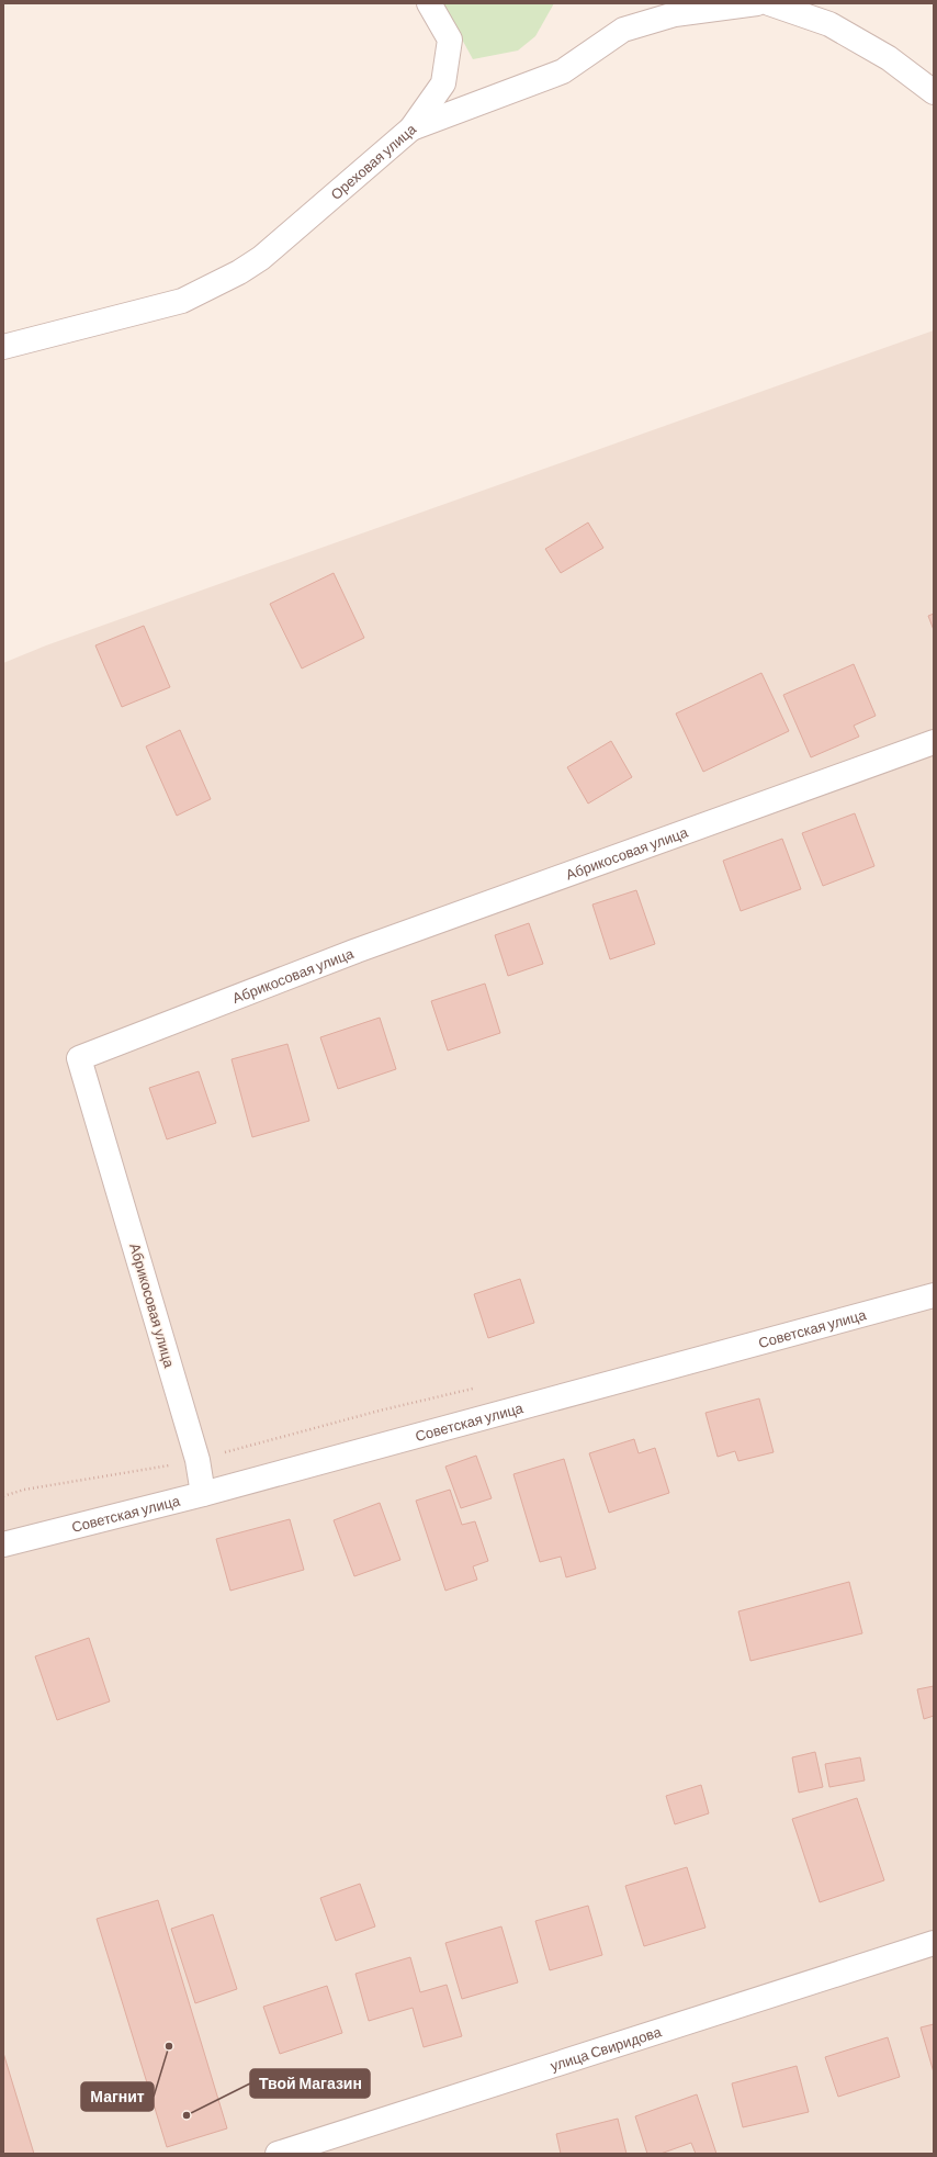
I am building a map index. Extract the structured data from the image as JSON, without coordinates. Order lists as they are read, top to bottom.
{
  "streets": {
    "street": [
      "Ореховая улица",
      "Абрикосовая улица",
      "Советская улица",
      "улица Свиридова"
    ]
  },
  "crossings": [
    ["Абрикосовая улица", "Советская улица"]
  ],
  "places": ["Магнит", "Твой Магазин"]
}
